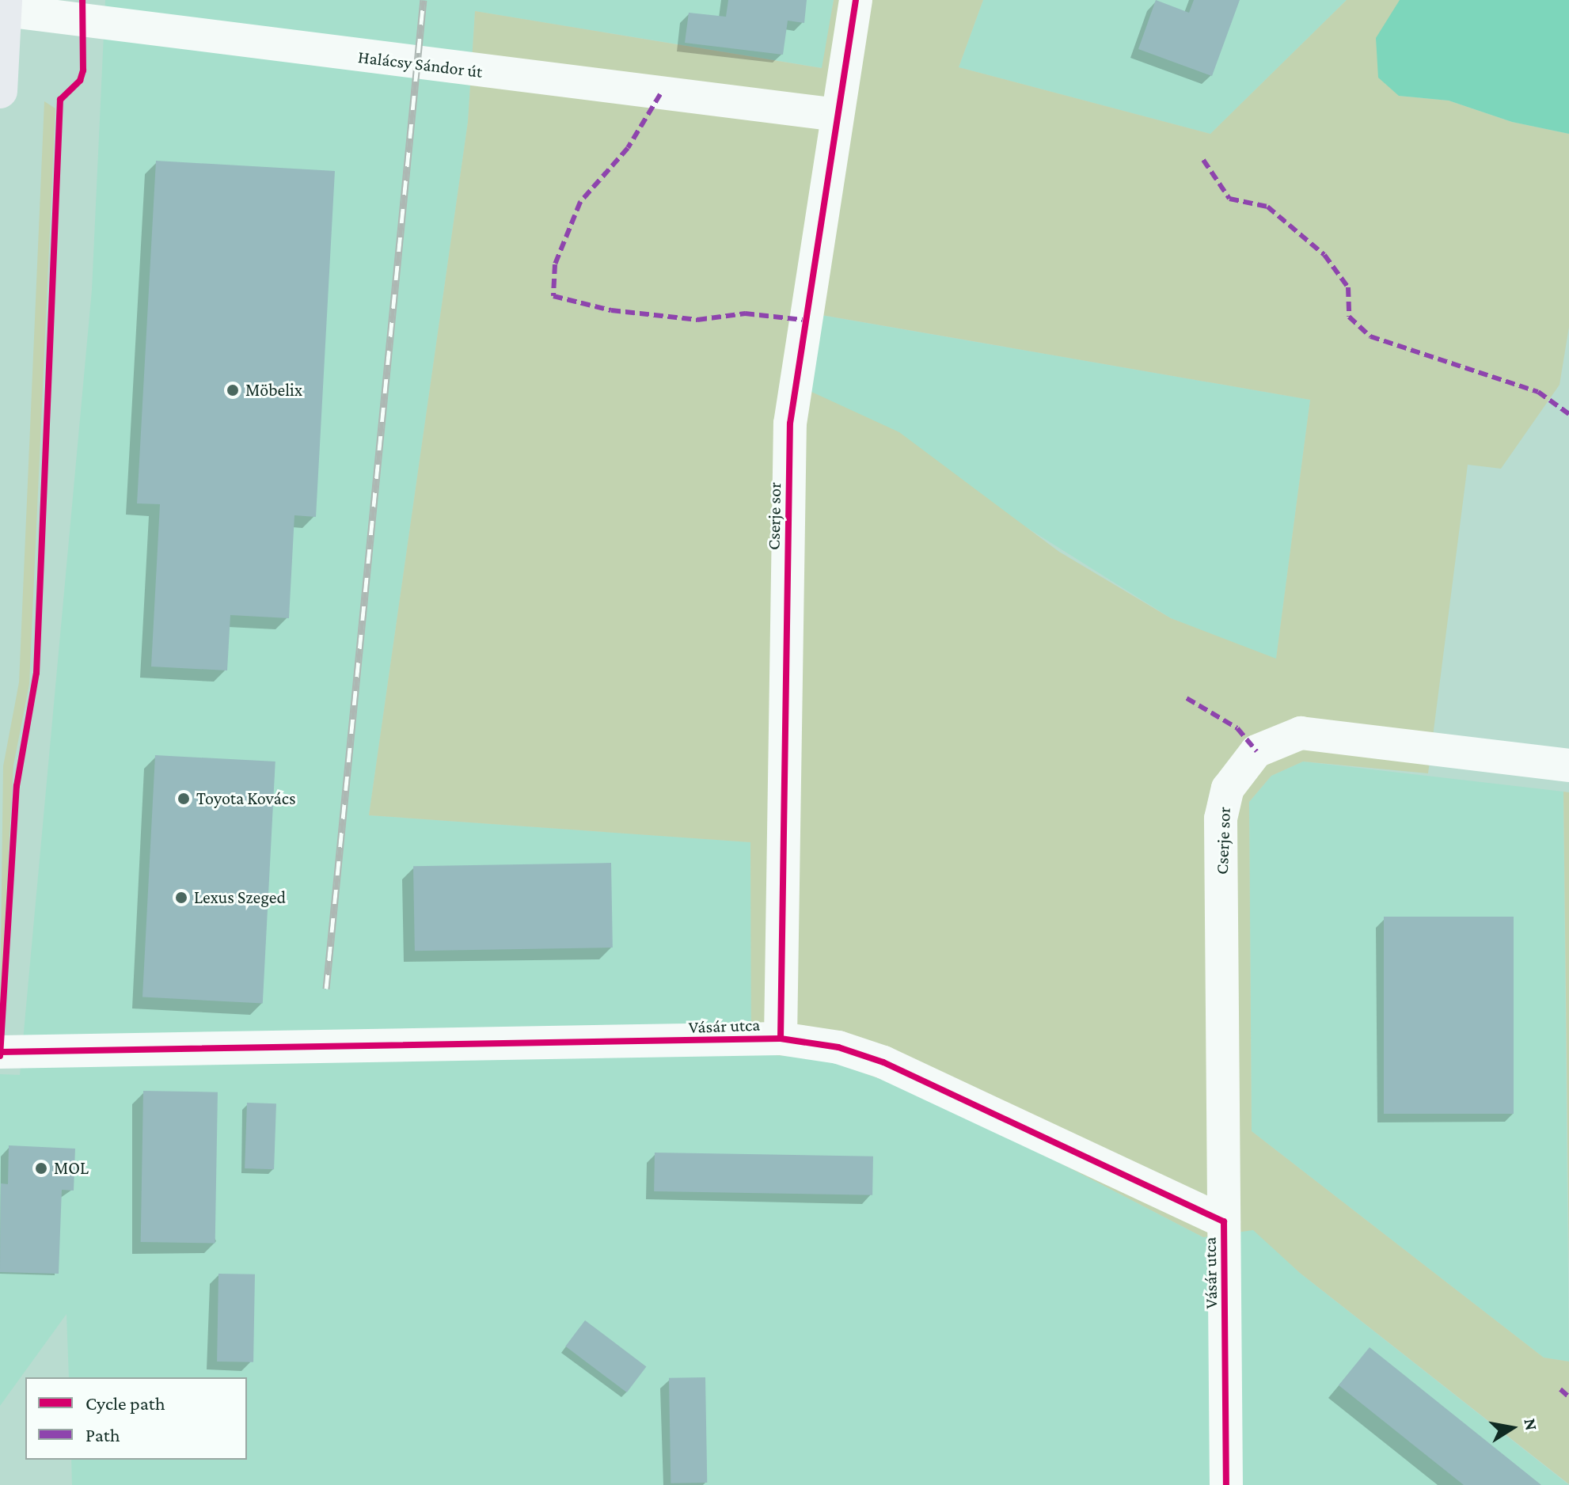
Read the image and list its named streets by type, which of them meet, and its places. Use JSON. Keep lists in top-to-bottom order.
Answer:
{
  "streets": {
    "street": ["Halácsy Sándor út", "Cserje sor", "Vásár utca"]
  },
  "crossings": [
    ["Halácsy Sándor út", "Cserje sor"],
    ["Cserje sor", "Vásár utca"]
  ],
  "places": [
    "Möbelix",
    "Toyota Kovács",
    "Lexus Szeged",
    "MOL"
  ],
  "legend": ["Cycle path", "Path"],
  "north": "right"
}
